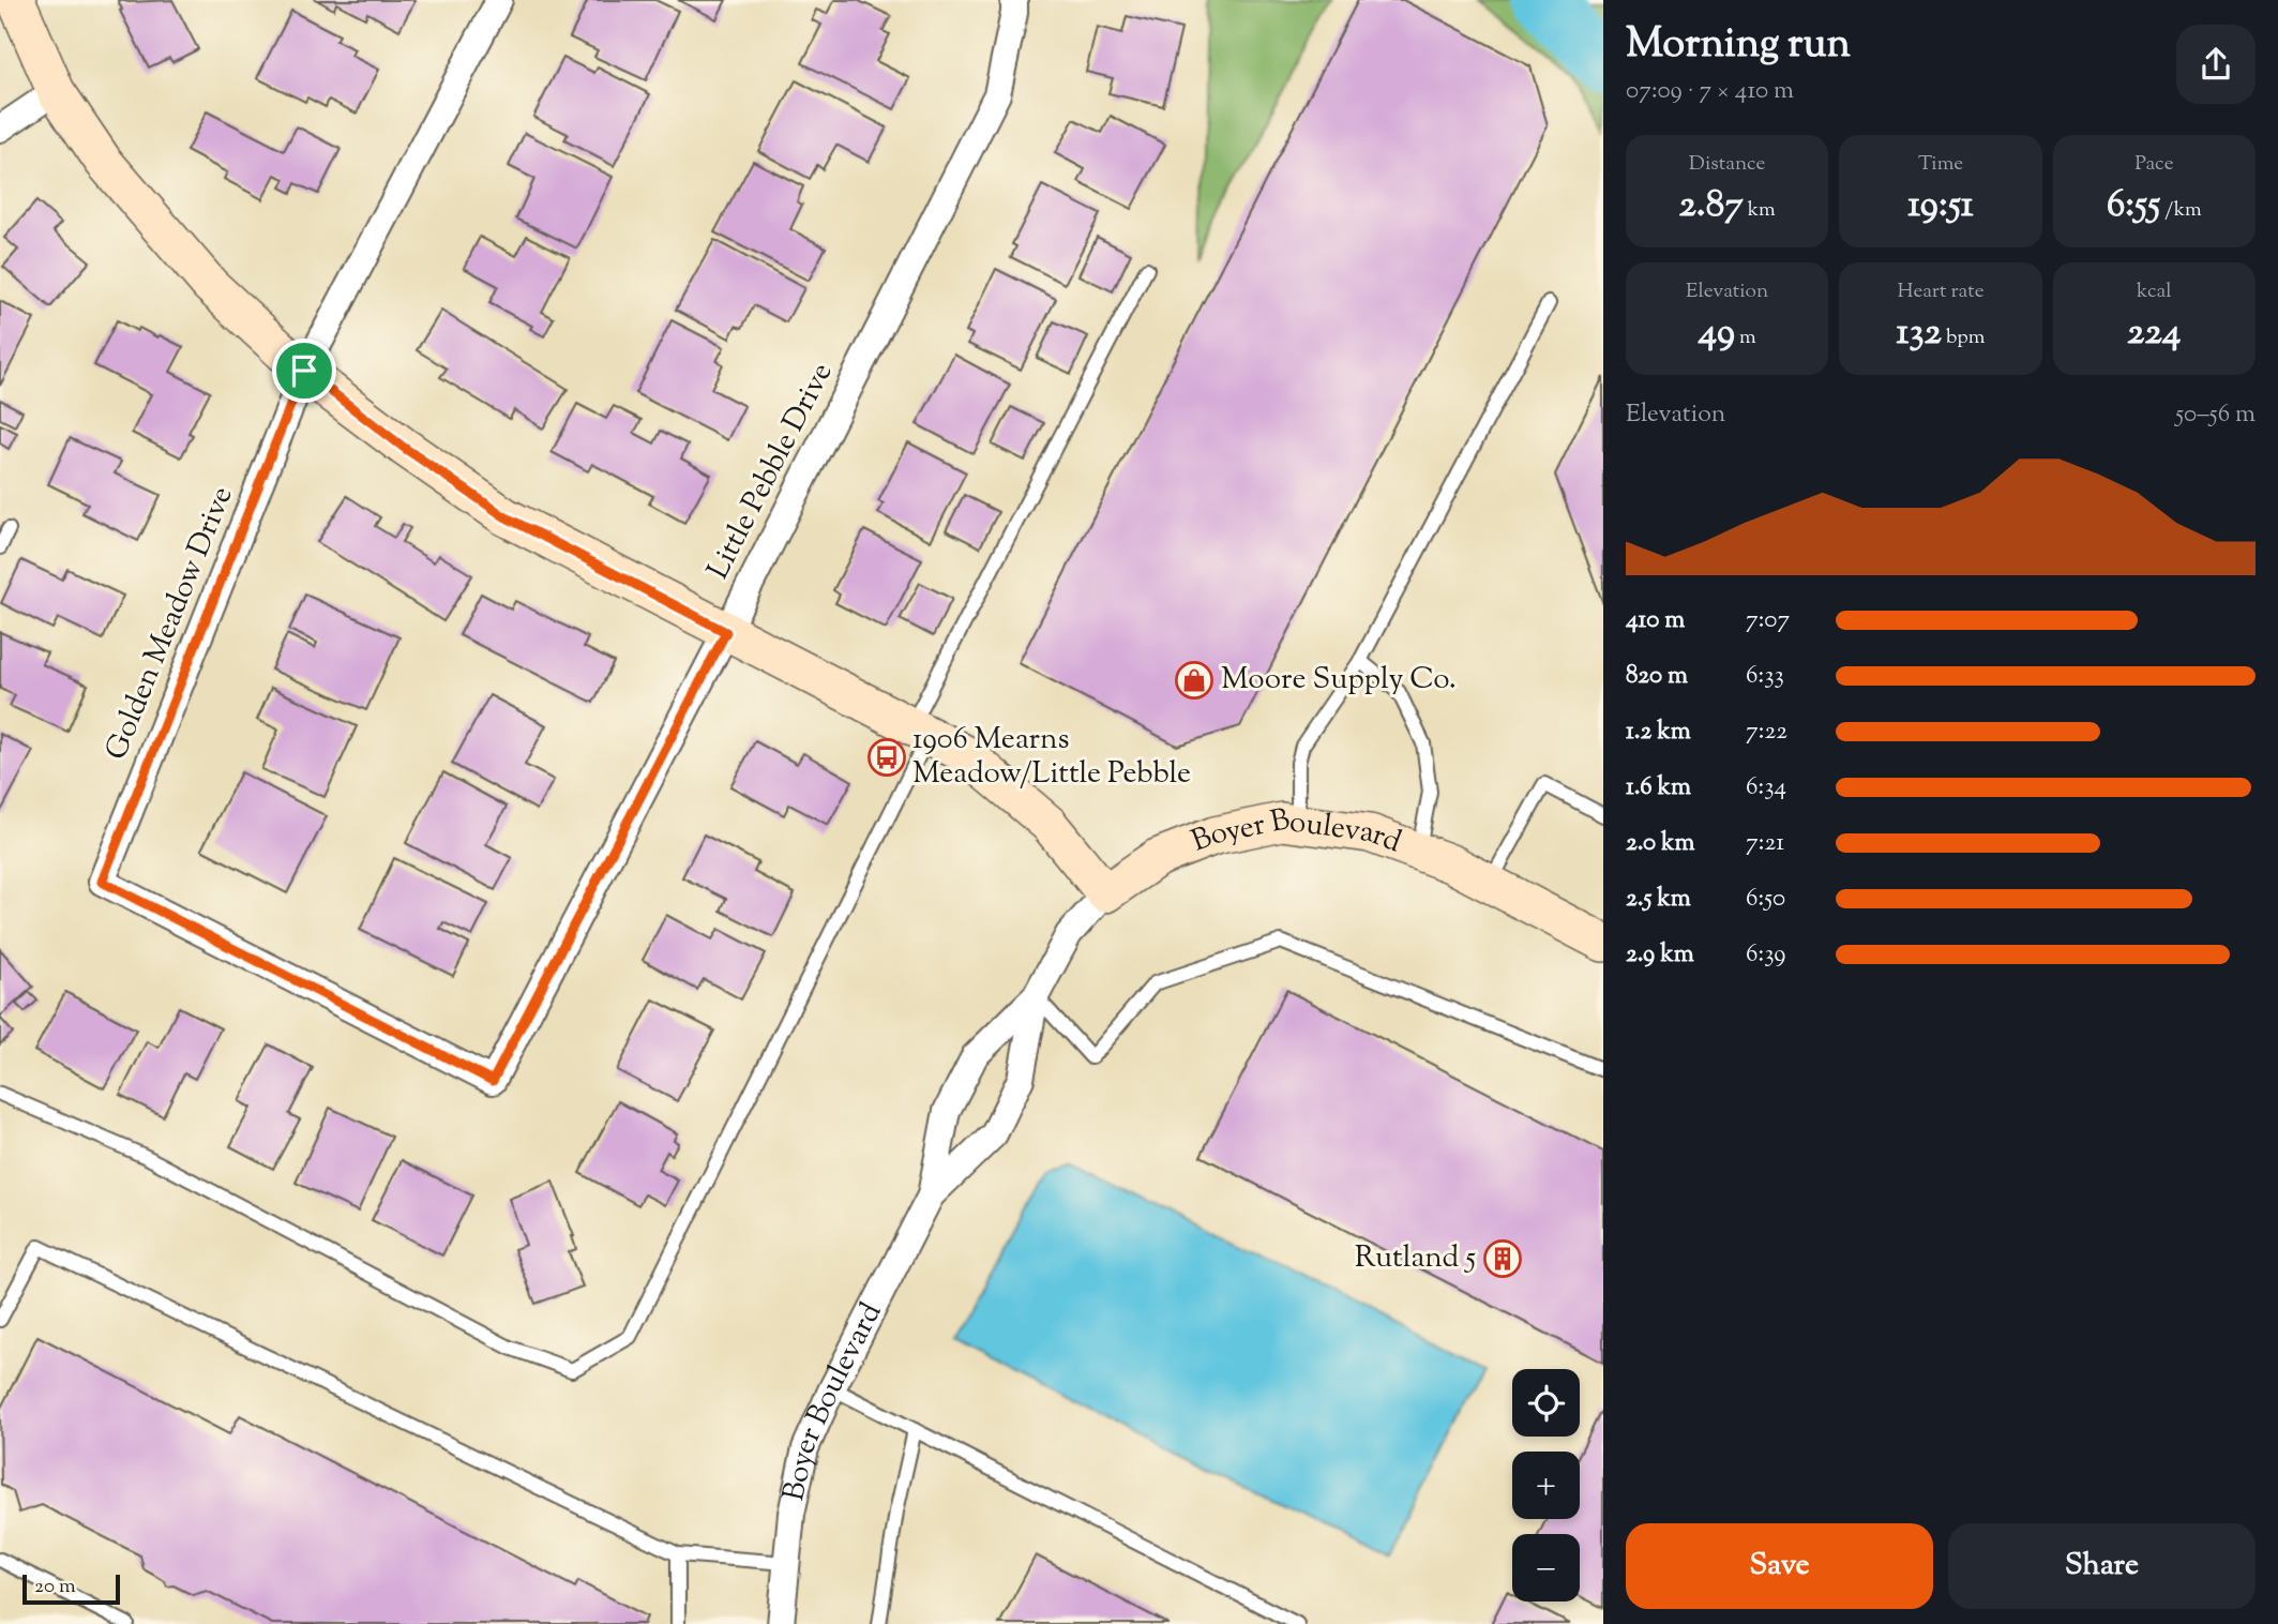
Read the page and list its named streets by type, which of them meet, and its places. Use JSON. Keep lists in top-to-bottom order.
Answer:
{
  "streets": {
    "street": ["Little Pebble Drive", "Golden Meadow Drive", "Boyer Boulevard"]
  },
  "crossings": [
    ["Little Pebble Drive", "Golden Meadow Drive"]
  ],
  "places": {
    "shop": ["Moore Supply Co."],
    "bus stop": ["1906 Mearns Meadow/Little Pebble"],
    "building": ["Rutland 5"]
  },
  "scale_bar": "20 m",
  "page": {
    "heading": ["Morning run", "07:09 · 7 × 410 m"],
    "stats": [
      ["Distance", "2.87 km"],
      ["Time", "19:51"],
      ["Pace", "6:55 /km"],
      ["Elevation", "49 m"],
      ["Heart rate", "132 bpm"],
      ["kcal", "224"]
    ],
    "chart": ["Elevation", "50–56 m"],
    "list": [
      {
        "name": "410 m",
        "note": "7:07"
      },
      {
        "name": "820 m",
        "note": "6:33"
      },
      {
        "name": "1.2 km",
        "note": "7:22"
      },
      {
        "name": "1.6 km",
        "note": "6:34"
      },
      {
        "name": "2.0 km",
        "note": "7:21"
      },
      {
        "name": "2.5 km",
        "note": "6:50"
      },
      {
        "name": "2.9 km",
        "note": "6:39"
      }
    ],
    "map_buttons": ["+", "−"],
    "buttons": ["Save", "Share"],
    "scale": "20 m"
  }
}
